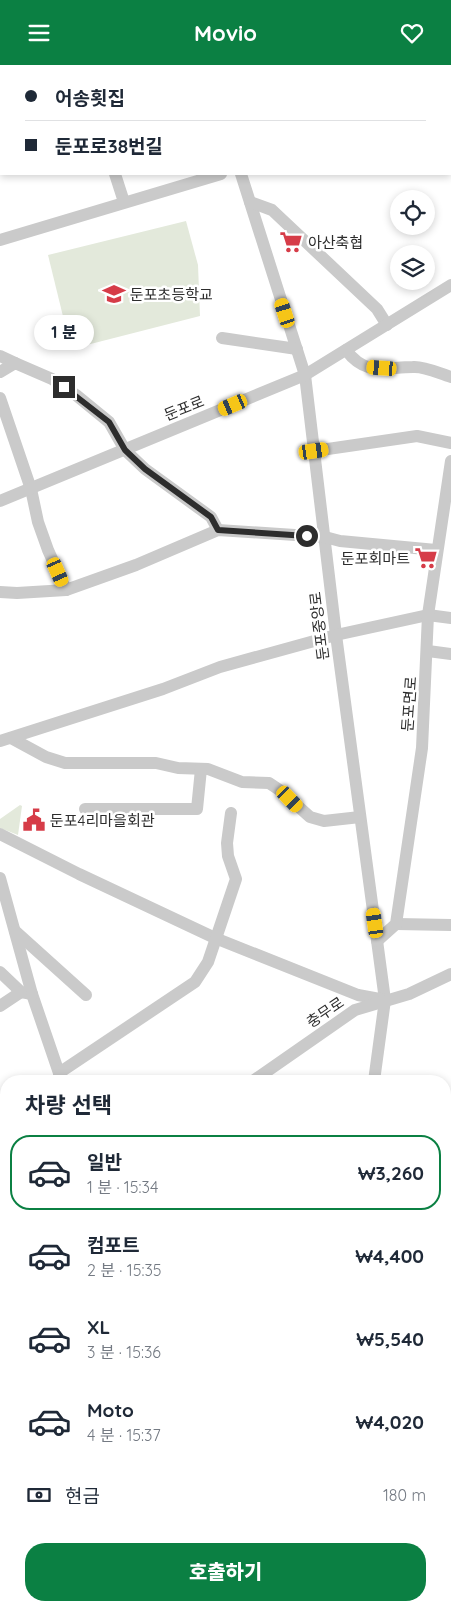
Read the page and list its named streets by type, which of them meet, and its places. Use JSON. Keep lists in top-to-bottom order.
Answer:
{
  "streets": {
    "street": [
      "둔포로",
      "둔포중앙로",
      "둔포면로",
      "충무로"
    ]
  },
  "crossings": [
    ["둔포로", "둔포중앙로"],
    ["둔포중앙로", "충무로"]
  ],
  "places": {
    "supermarket": ["아산축협", "둔포회마트"],
    "school or university": ["둔포초등학교"],
    "public building": ["둔포4리마을회관"]
  },
  "page": {
    "header": "Movio",
    "banner": ["어송횟집", "둔포로38번길"],
    "bubble": "1 분",
    "heading": "차량 선택",
    "list": [
      {
        "name": "일반",
        "note": "1 분 · 15:34",
        "value": "₩3,260"
      },
      {
        "name": "컴포트",
        "note": "2 분 · 15:35",
        "value": "₩4,400"
      },
      {
        "name": "XL",
        "note": "3 분 · 15:36",
        "value": "₩5,540"
      },
      {
        "name": "Moto",
        "note": "4 분 · 15:37",
        "value": "₩4,020"
      }
    ],
    "pay": ["현금", "180 m"],
    "buttons": "호출하기"
  }
}
